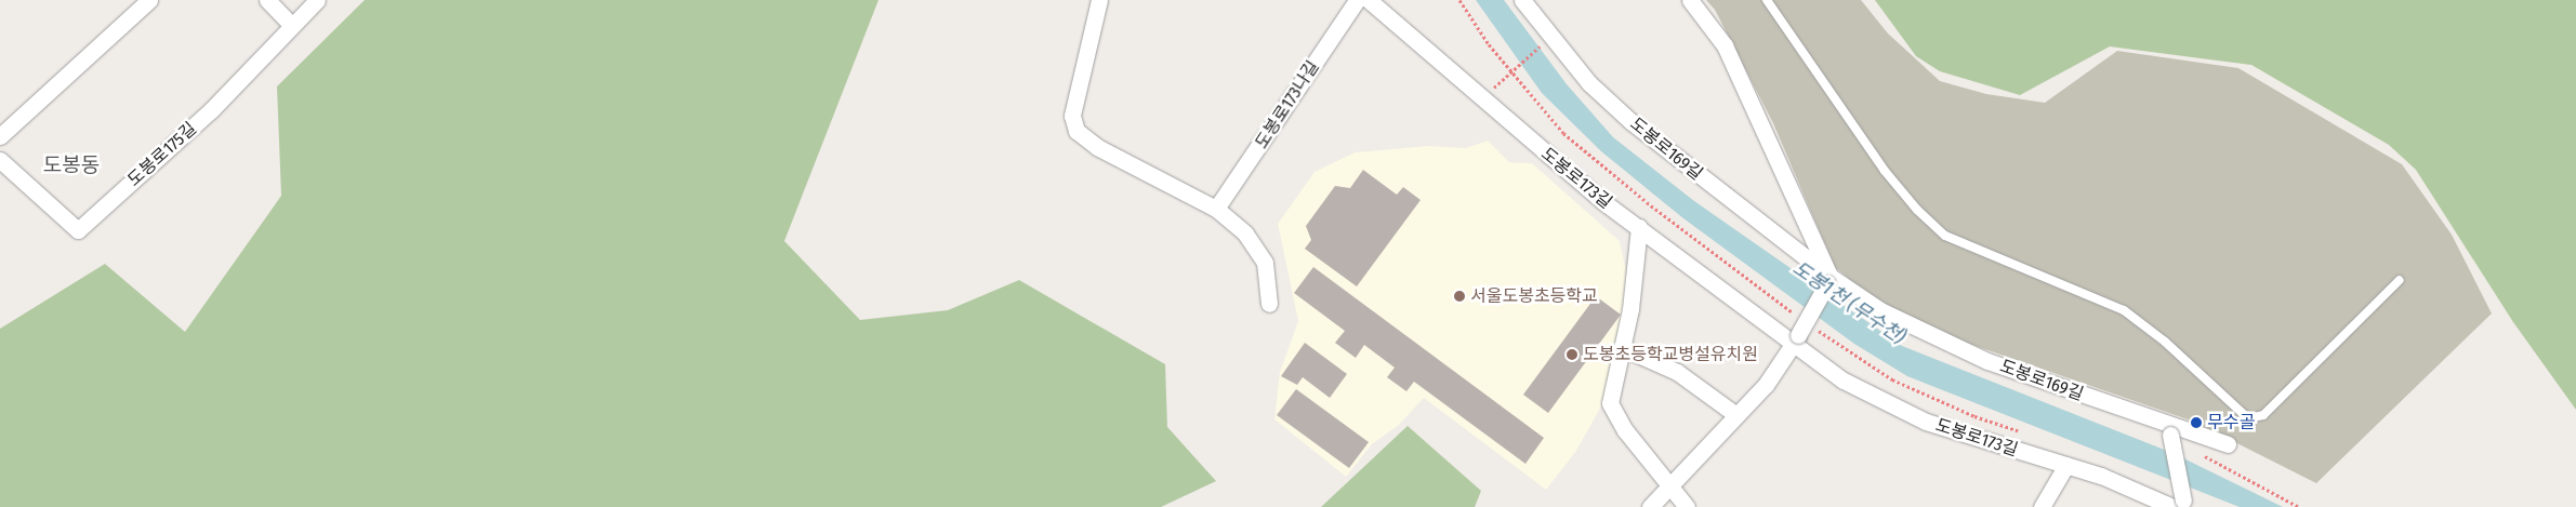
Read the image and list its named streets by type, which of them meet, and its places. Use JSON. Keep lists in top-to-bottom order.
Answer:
{
  "streets": {
    "street": [
      "도봉로173나길",
      "도봉로169길",
      "도봉로175길",
      "도봉로173길"
    ]
  },
  "districts": ["도봉동"],
  "water": ["도봉1천 (무수천)"],
  "places": ["서울도봉초등학교", "도봉초등학교병설유치원", "무수골"]
}
